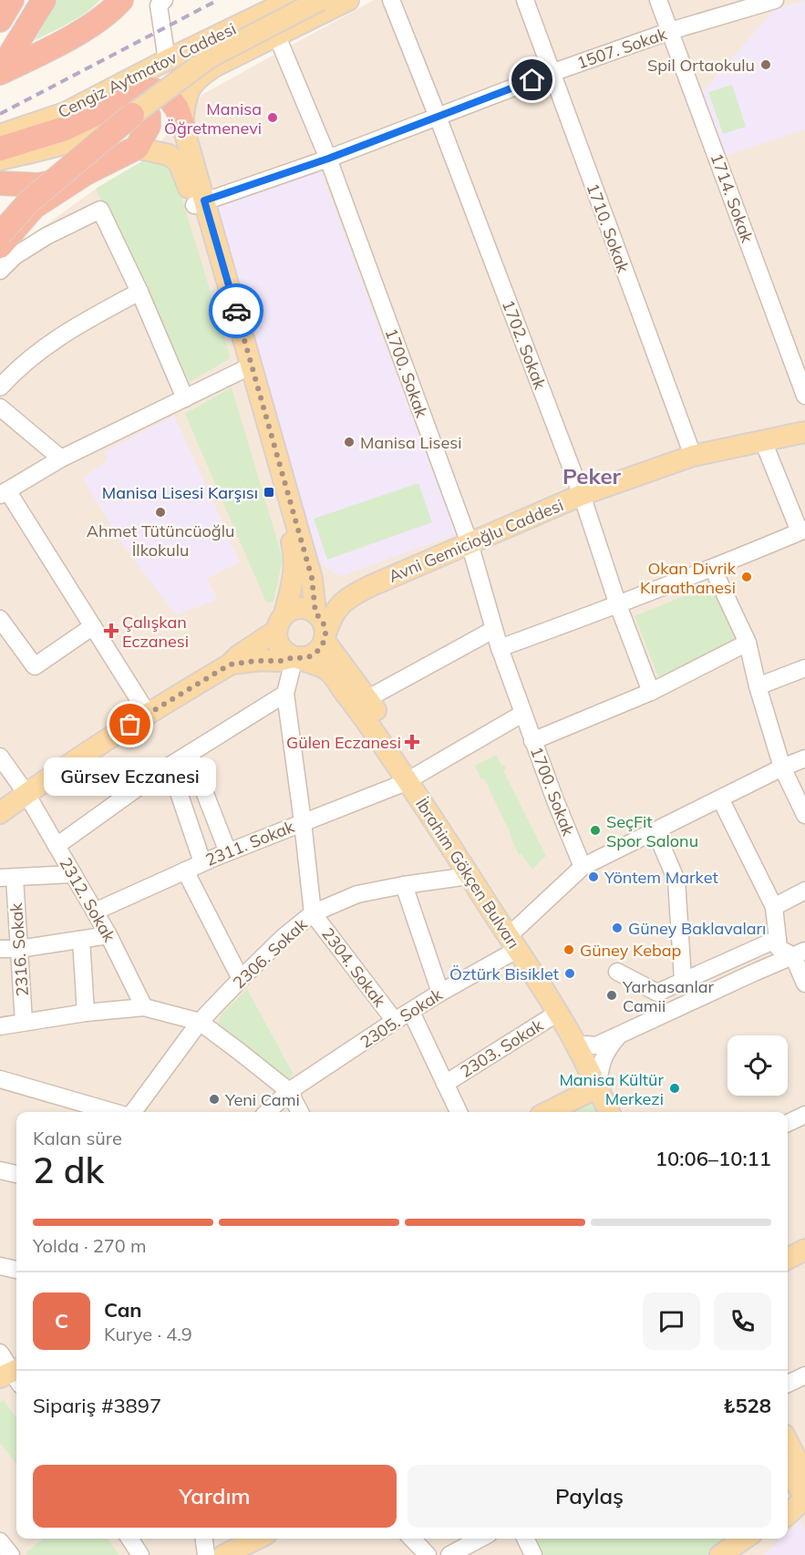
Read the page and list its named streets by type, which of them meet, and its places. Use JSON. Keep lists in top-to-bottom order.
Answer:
{
  "streets": {
    "main road": ["Cengiz Aytmatov Caddesi", "Avni Gemicioğlu Caddesi", "İbrahim Gökçen Bulvarı"],
    "street": [
      "1507. Sokak",
      "1714. Sokak",
      "1710. Sokak",
      "1702. Sokak",
      "1700. Sokak",
      "2311. Sokak",
      "2312. Sokak",
      "2316. Sokak",
      "2306. Sokak",
      "2304. Sokak",
      "2305. Sokak",
      "2303. Sokak"
    ]
  },
  "crossings": [
    ["1507. Sokak", "1714. Sokak"],
    ["1507. Sokak", "1710. Sokak"],
    ["1507. Sokak", "1702. Sokak"],
    ["1507. Sokak", "1700. Sokak"],
    ["1710. Sokak", "Avni Gemicioğlu Caddesi"],
    ["1702. Sokak", "Avni Gemicioğlu Caddesi"],
    ["1700. Sokak", "Avni Gemicioğlu Caddesi"],
    ["1700. Sokak", "2311. Sokak"],
    ["1700. Sokak", "2305. Sokak"],
    ["Avni Gemicioğlu Caddesi", "İbrahim Gökçen Bulvarı"],
    ["2311. Sokak", "İbrahim Gökçen Bulvarı"],
    ["2311. Sokak", "2312. Sokak"],
    ["2311. Sokak", "2306. Sokak"],
    ["İbrahim Gökçen Bulvarı", "2305. Sokak"],
    ["İbrahim Gökçen Bulvarı", "2303. Sokak"],
    ["2306. Sokak", "2304. Sokak"],
    ["2304. Sokak", "2305. Sokak"]
  ],
  "districts": ["Peker"],
  "places": {
    "other": [
      "Spil Ortaokulu",
      "Manisa Öğretmenevi",
      "Manisa Lisesi",
      "Ahmet Tütüncüoğlu İlkokulu",
      "Okan Divrik Kıraathanesi",
      "Gürsev Eczanesi",
      "SeçFit Spor Salonu",
      "Yöntem Market",
      "Güney Baklavaları",
      "Güney Kebap",
      "Öztürk Bisiklet",
      "Yarhasanlar Camii",
      "Manisa Kültür Merkezi",
      "Yeni Cami"
    ],
    "transit": ["Manisa Lisesi Karşısı"],
    "health": ["Çalışkan Eczanesi", "Gülen Eczanesi"]
  },
  "page": {
    "bubble": "Gürsev Eczanesi",
    "heading": ["2 dk", "Kalan süre", "10:06–10:11"],
    "panel": [
      "Can",
      "Kurye · 4.9",
      "Sipariş #3897",
      "₺528"
    ],
    "bar": "Yolda · 270 m",
    "round": "C",
    "buttons": ["Yardım", "Paylaş"]
  }
}
